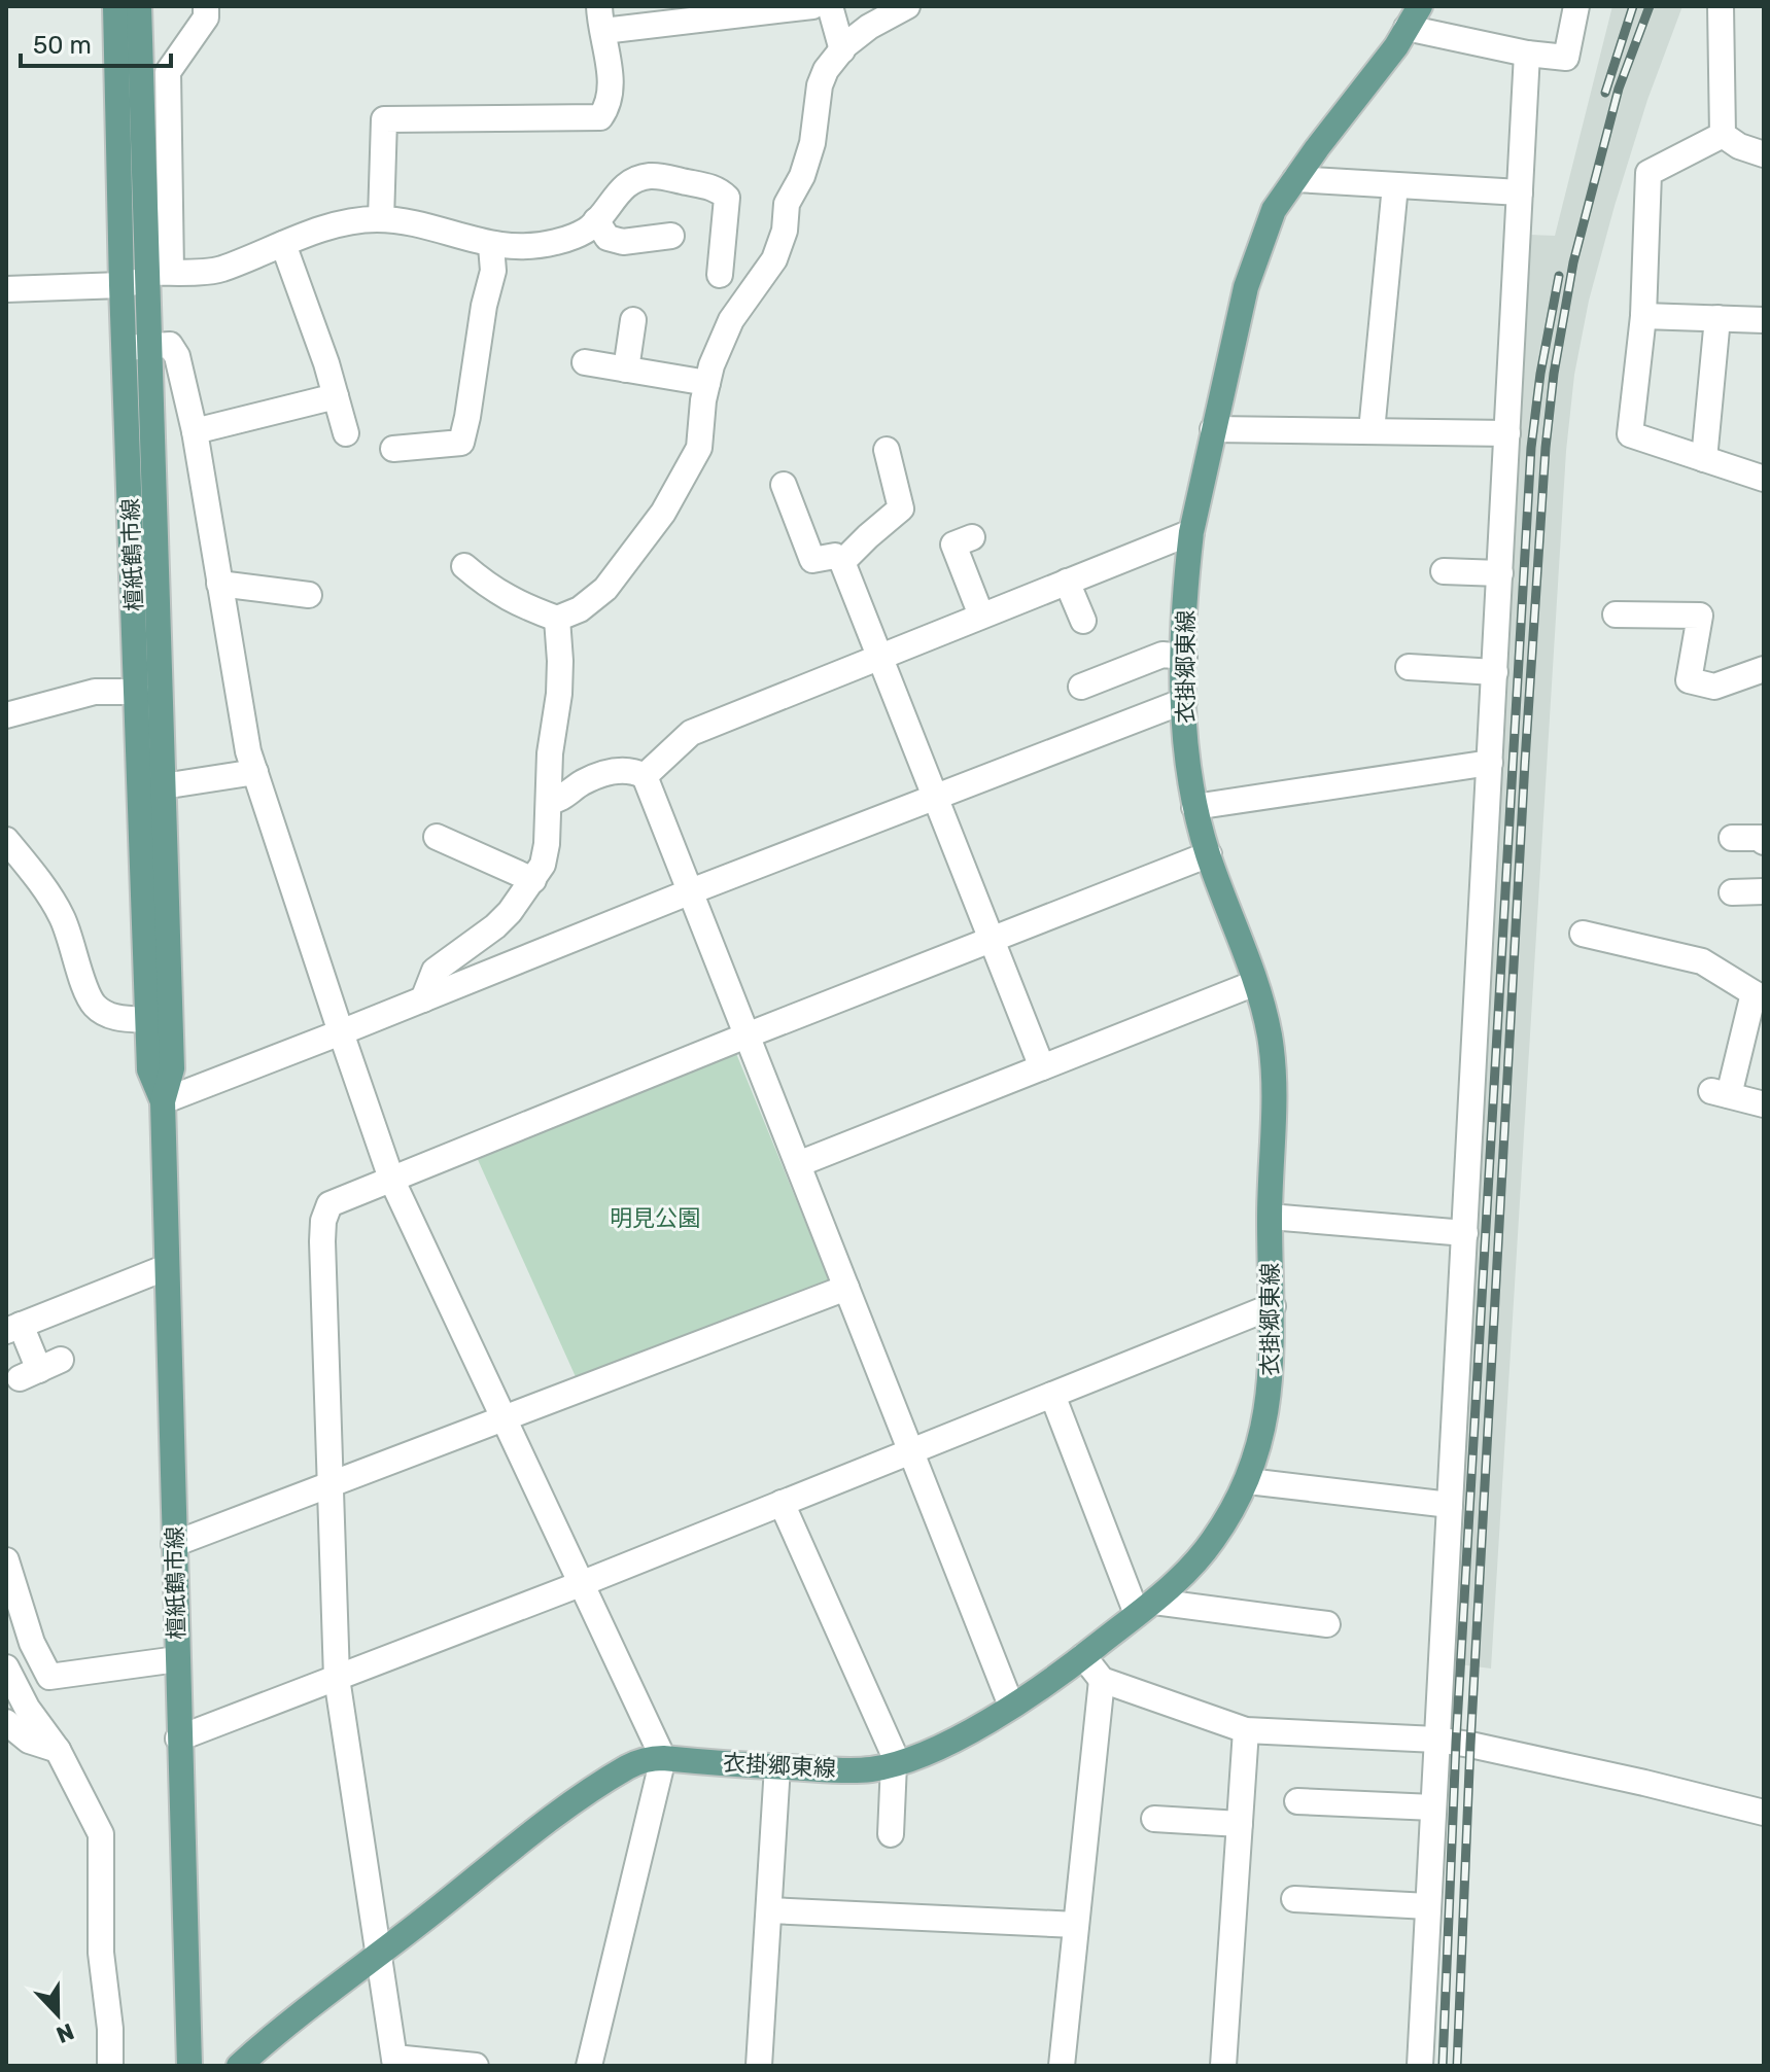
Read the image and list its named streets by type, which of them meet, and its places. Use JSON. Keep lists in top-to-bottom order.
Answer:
{
  "streets": {
    "main road": ["檀紙鶴市線", "衣掛郷東線"]
  },
  "parks": ["明見公園"],
  "scale_bar": "50 m",
  "north": "bottom"
}
